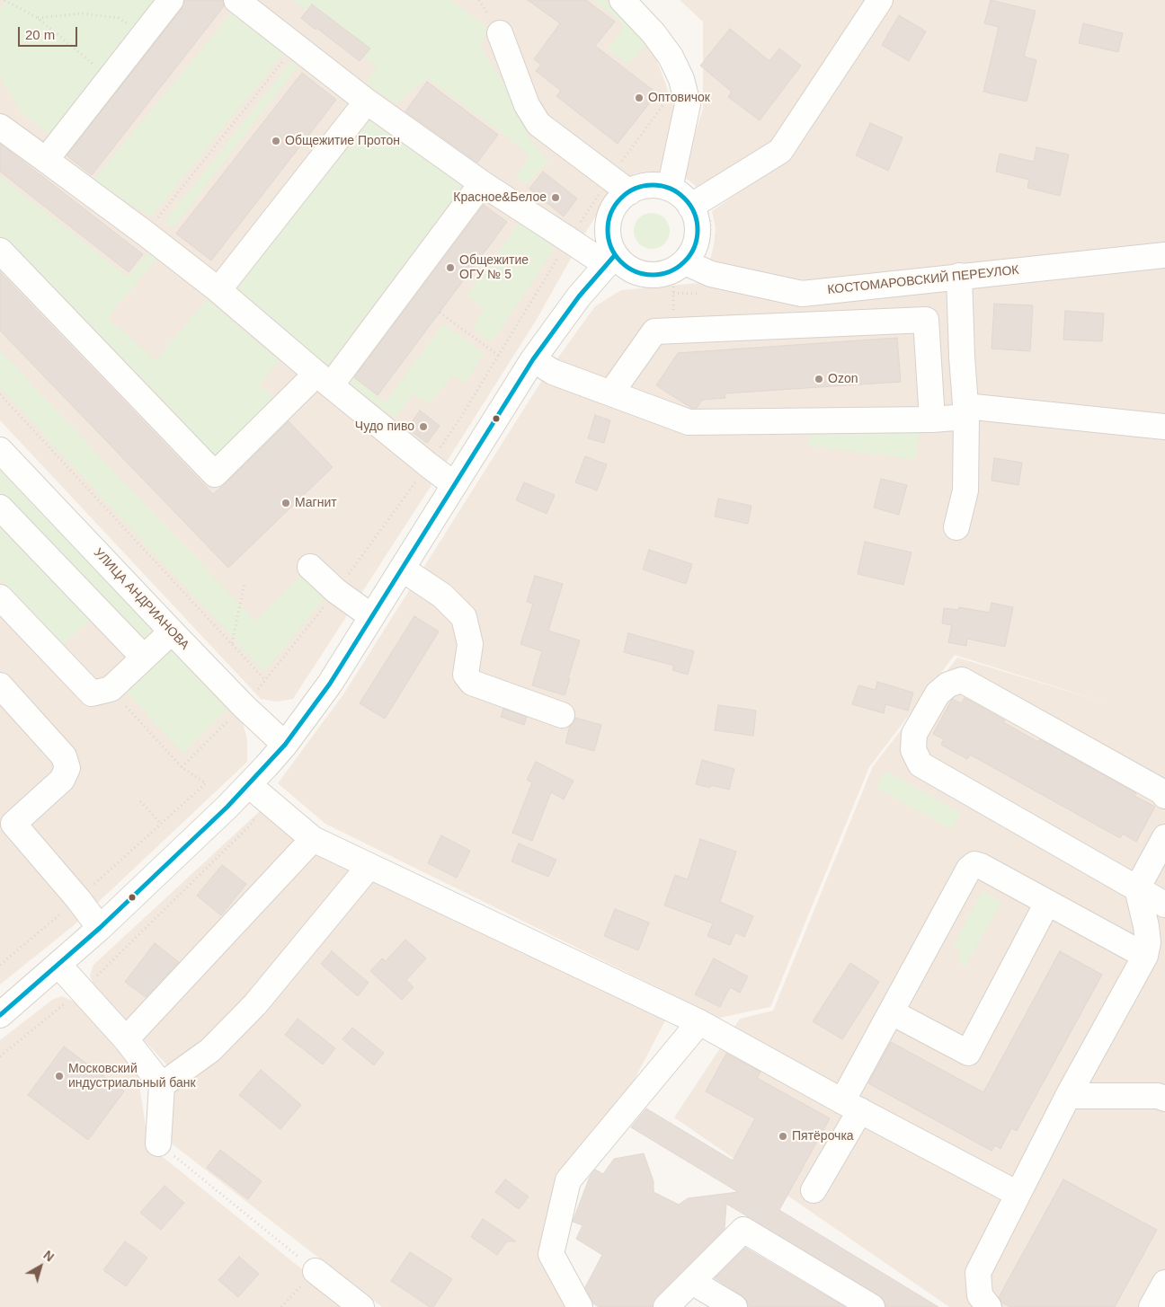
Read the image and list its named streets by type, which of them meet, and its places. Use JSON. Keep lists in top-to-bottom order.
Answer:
{
  "streets": {
    "street": ["КОСТОМАРОВСКИЙ ПЕРЕУЛОК", "УЛИЦА АНДРИАНОВА"]
  },
  "places": [
    "Оптовичок",
    "Общежитие Протон",
    "Красное&Белое",
    "Общежитие ОГУ № 5",
    "Ozon",
    "Чудо пиво",
    "Магнит",
    "Московский индустриальный банк",
    "Пятёрочка"
  ],
  "scale_bar": "20 m",
  "north": "top right"
}
